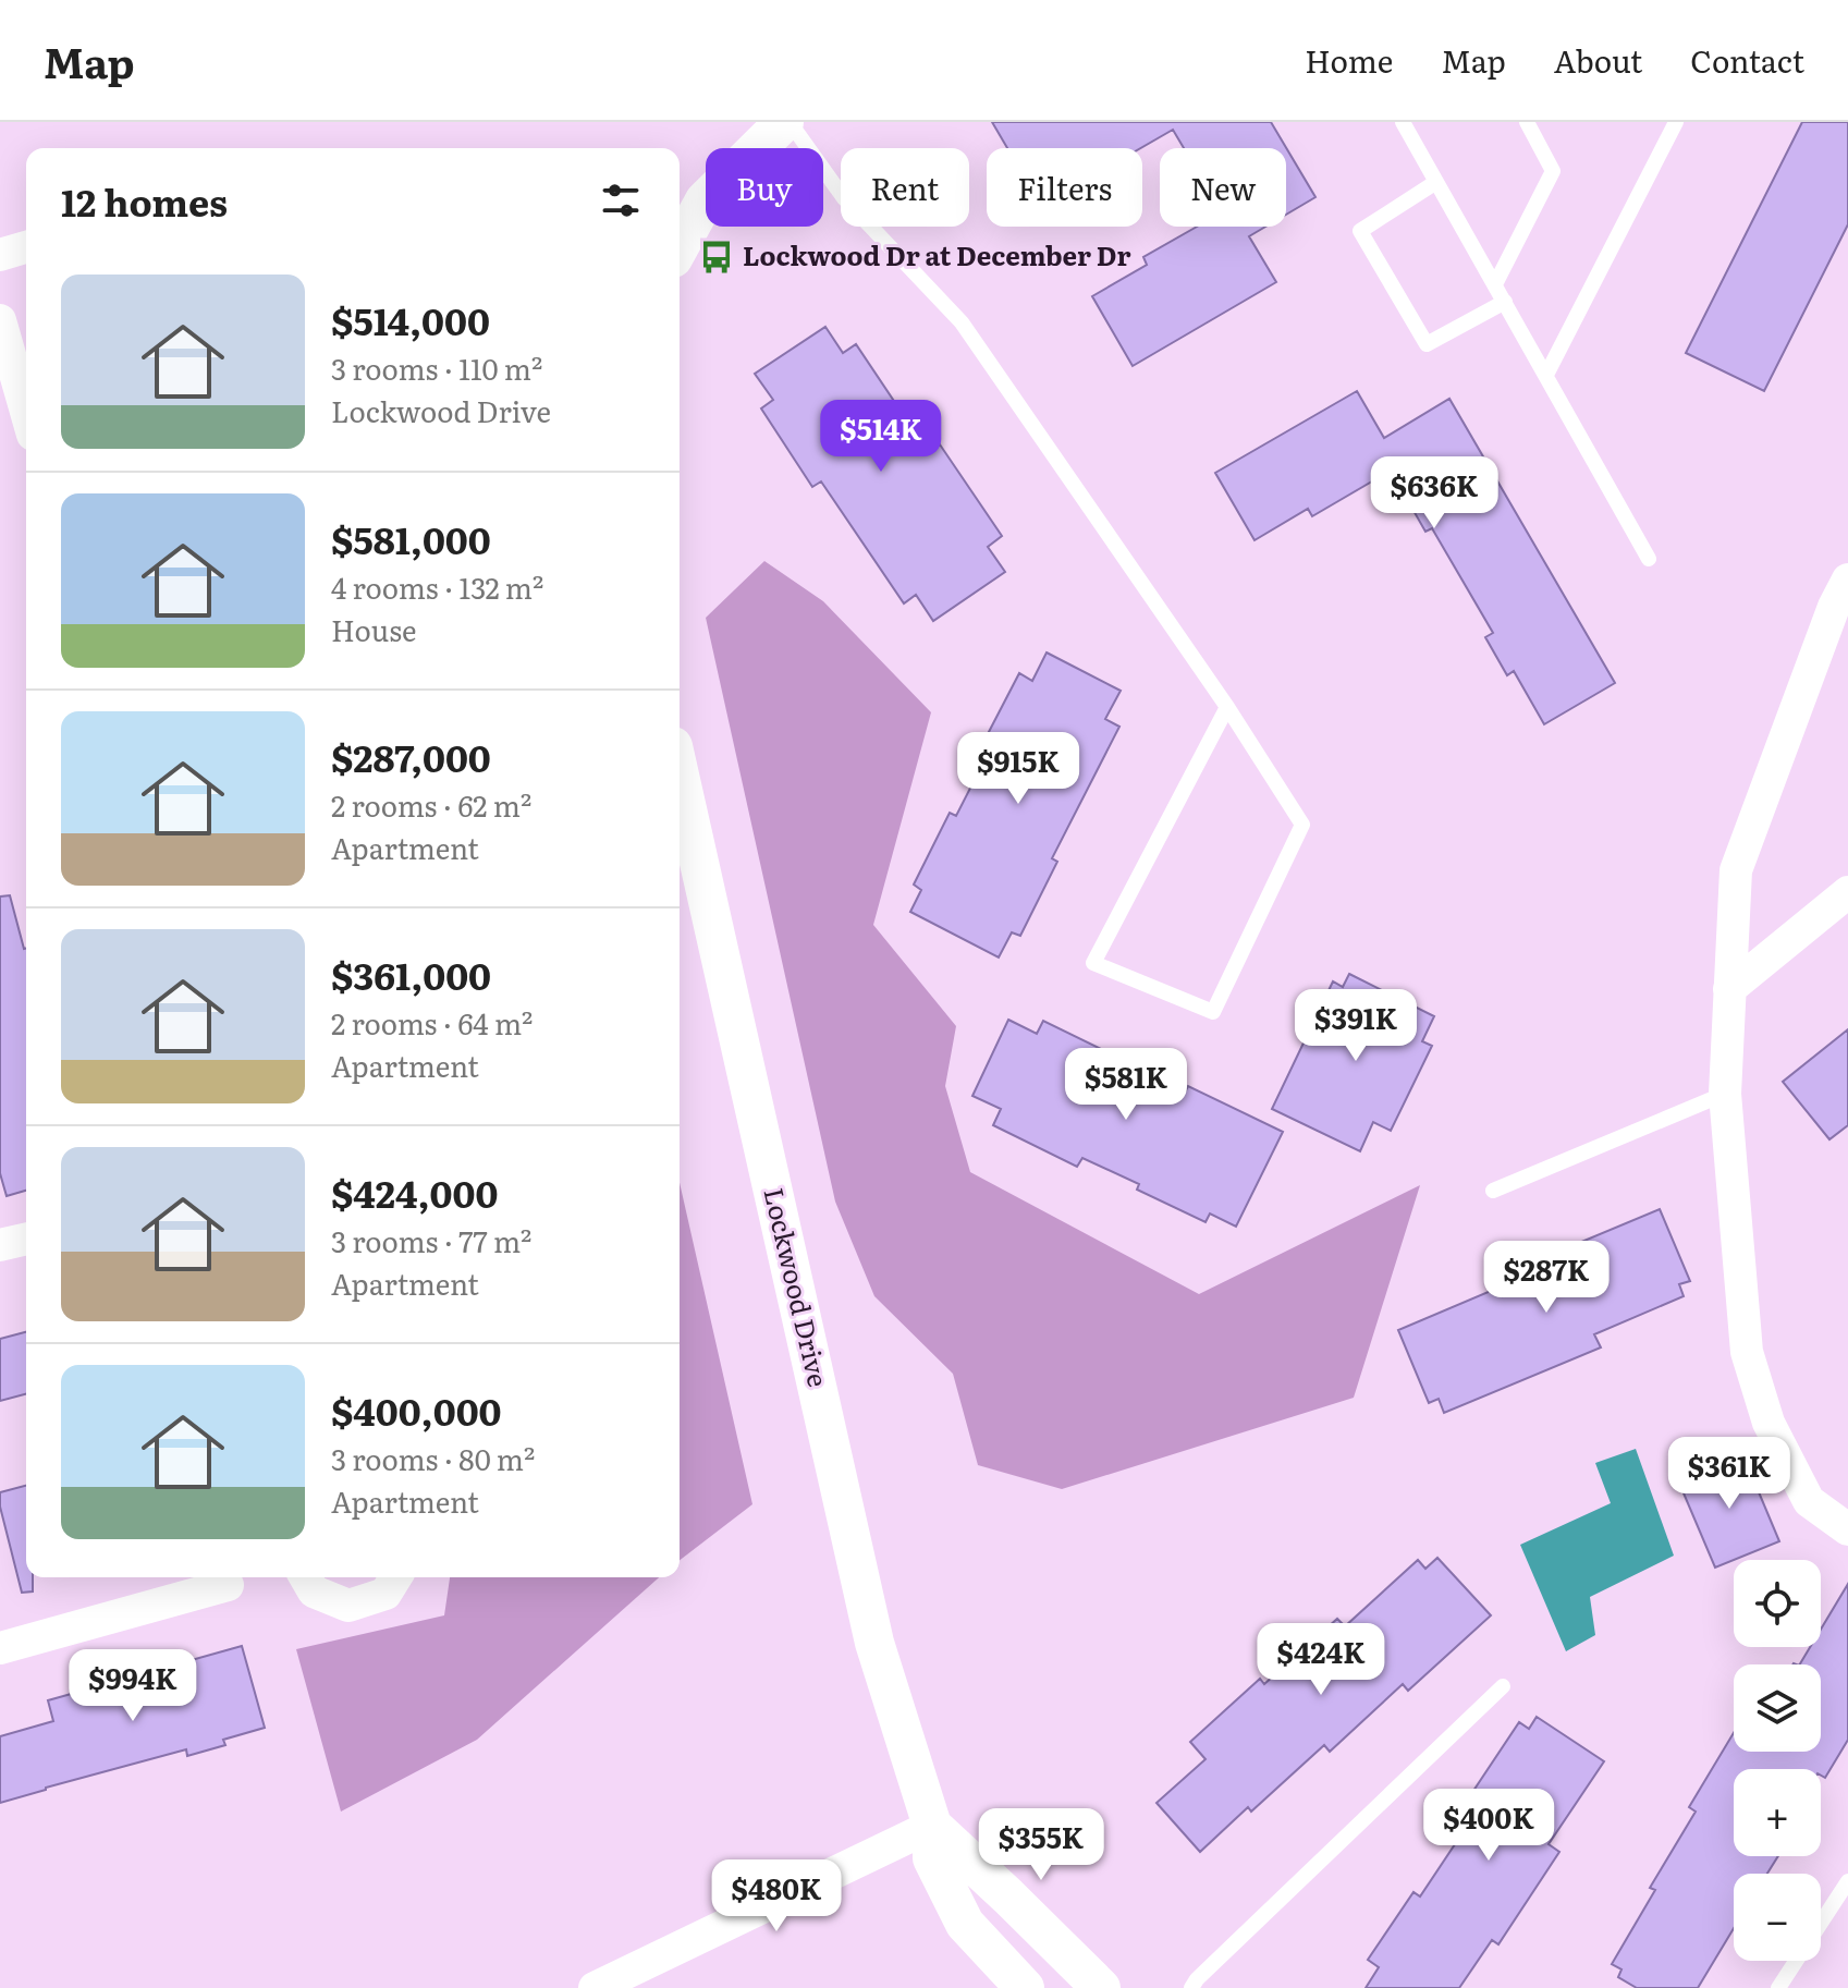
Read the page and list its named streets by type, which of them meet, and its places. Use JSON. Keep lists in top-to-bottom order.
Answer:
{
  "streets": {
    "street": ["Lockwood Drive"]
  },
  "places": {
    "bus stop": ["Lockwood Dr at December Dr"]
  },
  "page": {
    "header": "Map",
    "nav": [
      "Home",
      "Map",
      "About",
      "Contact"
    ],
    "chip": [
      "Buy",
      "Rent",
      "Filters",
      "New"
    ],
    "heading": "12 homes",
    "list": [
      {
        "name": "$514,000",
        "note": "3 rooms · 110 m² · Lockwood Drive"
      },
      {
        "name": "$581,000",
        "note": "4 rooms · 132 m² · House"
      },
      {
        "name": "$287,000",
        "note": "2 rooms · 62 m² · Apartment"
      },
      {
        "name": "$361,000",
        "note": "2 rooms · 64 m² · Apartment"
      },
      {
        "name": "$424,000",
        "note": "3 rooms · 77 m² · Apartment"
      },
      {
        "name": "$400,000",
        "note": "3 rooms · 80 m² · Apartment"
      }
    ],
    "price": [
      "$514K",
      "$636K",
      "$915K",
      "$391K",
      "$581K",
      "$287K",
      "$361K",
      "$424K",
      "$994K",
      "$400K",
      "$355K",
      "$480K"
    ],
    "map_buttons": ["+", "−"]
  }
}
